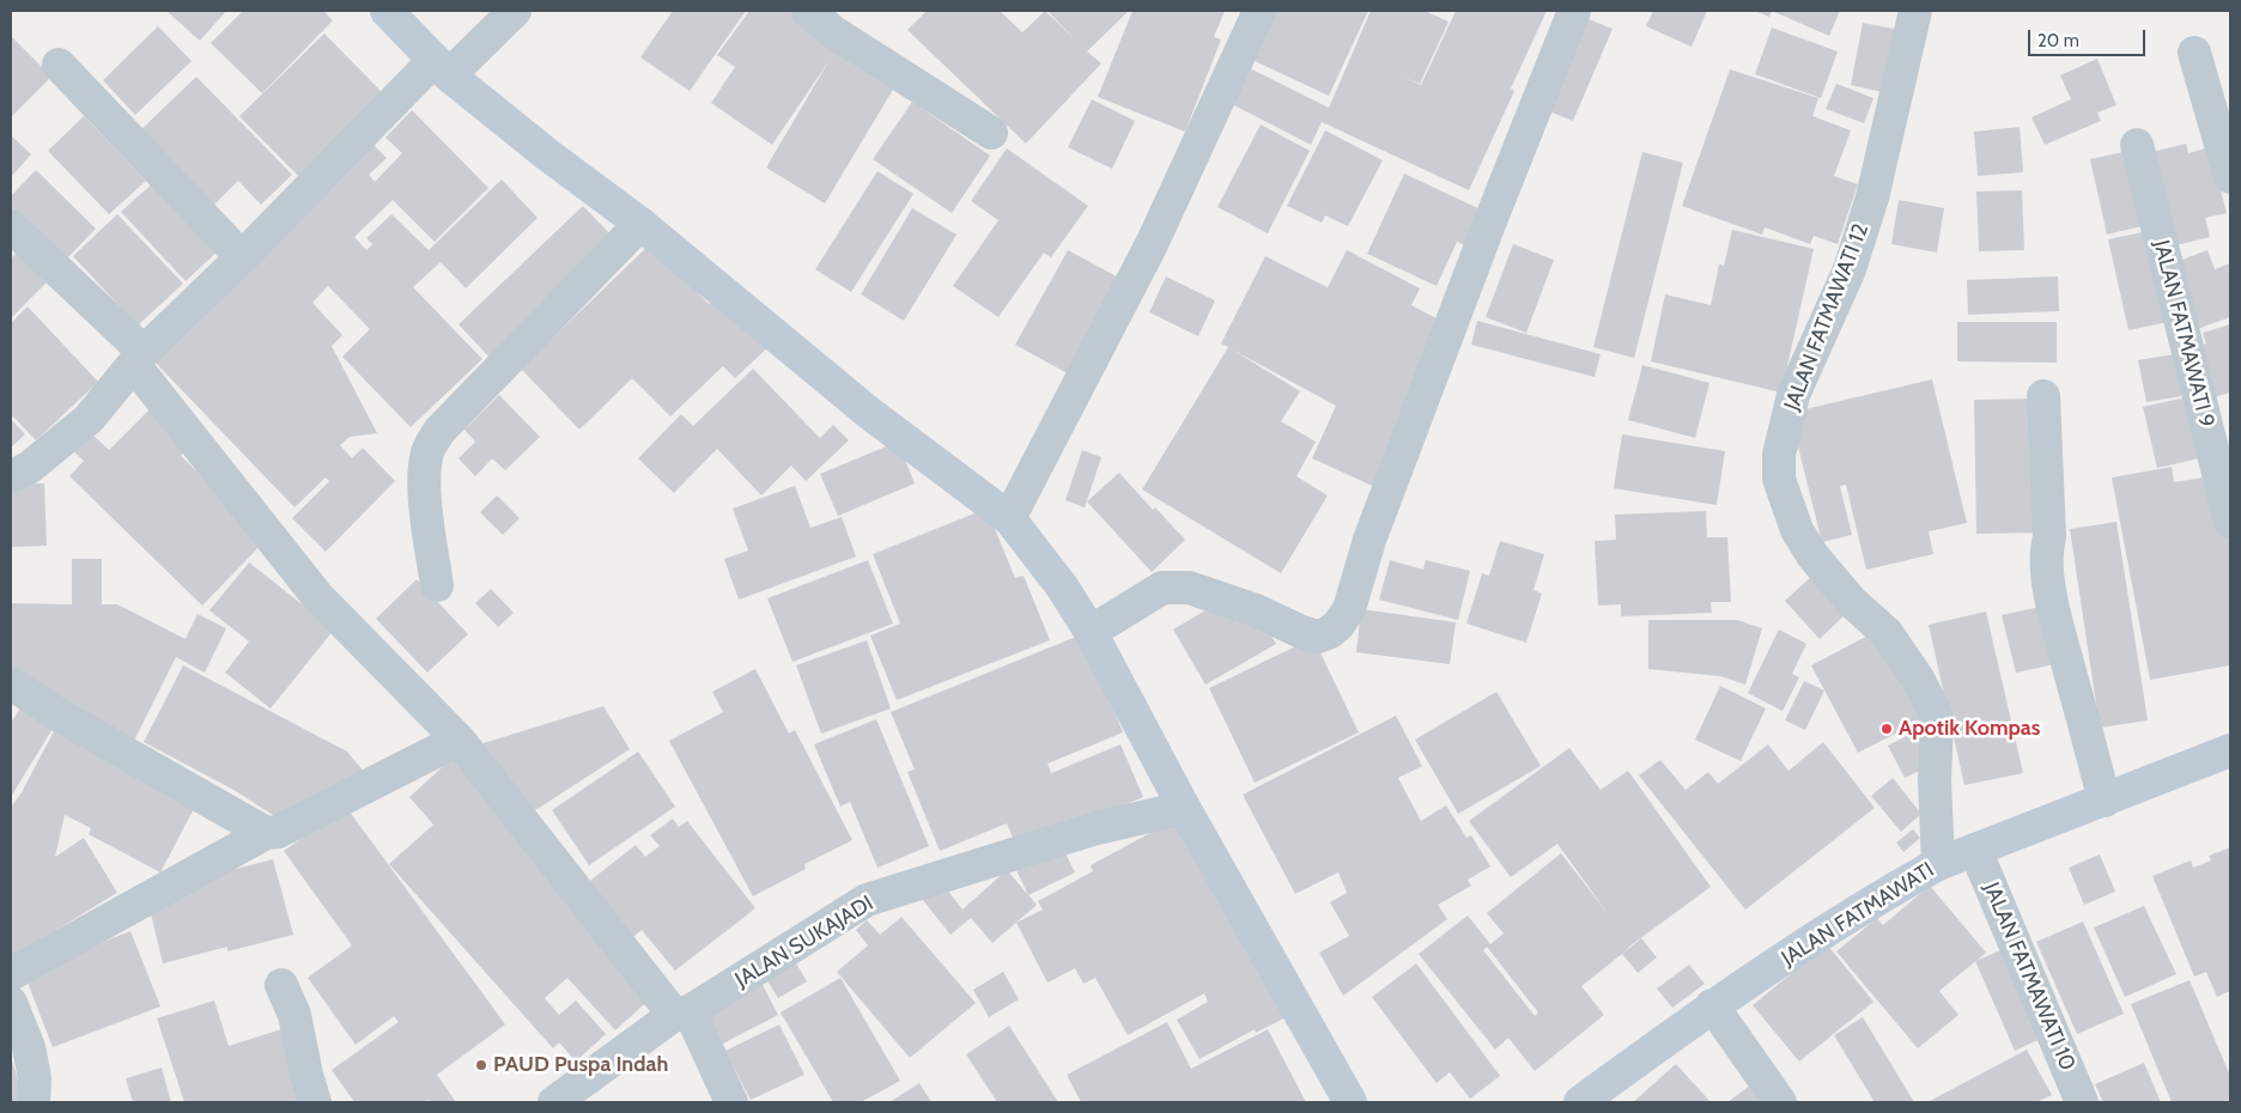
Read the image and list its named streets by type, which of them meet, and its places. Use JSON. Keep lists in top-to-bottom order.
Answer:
{
  "streets": {
    "street": [
      "JALAN FATMAWATI 12",
      "JALAN FATMAWATI 9",
      "JALAN FATMAWATI",
      "JALAN SUKAJADI",
      "JALAN FATMAWATI 10"
    ]
  },
  "crossings": [
    ["JALAN FATMAWATI 12", "JALAN FATMAWATI"],
    ["JALAN FATMAWATI", "JALAN FATMAWATI 10"]
  ],
  "places": ["Apotik Kompas", "PAUD Puspa Indah"],
  "scale_bar": "20 m"
}
